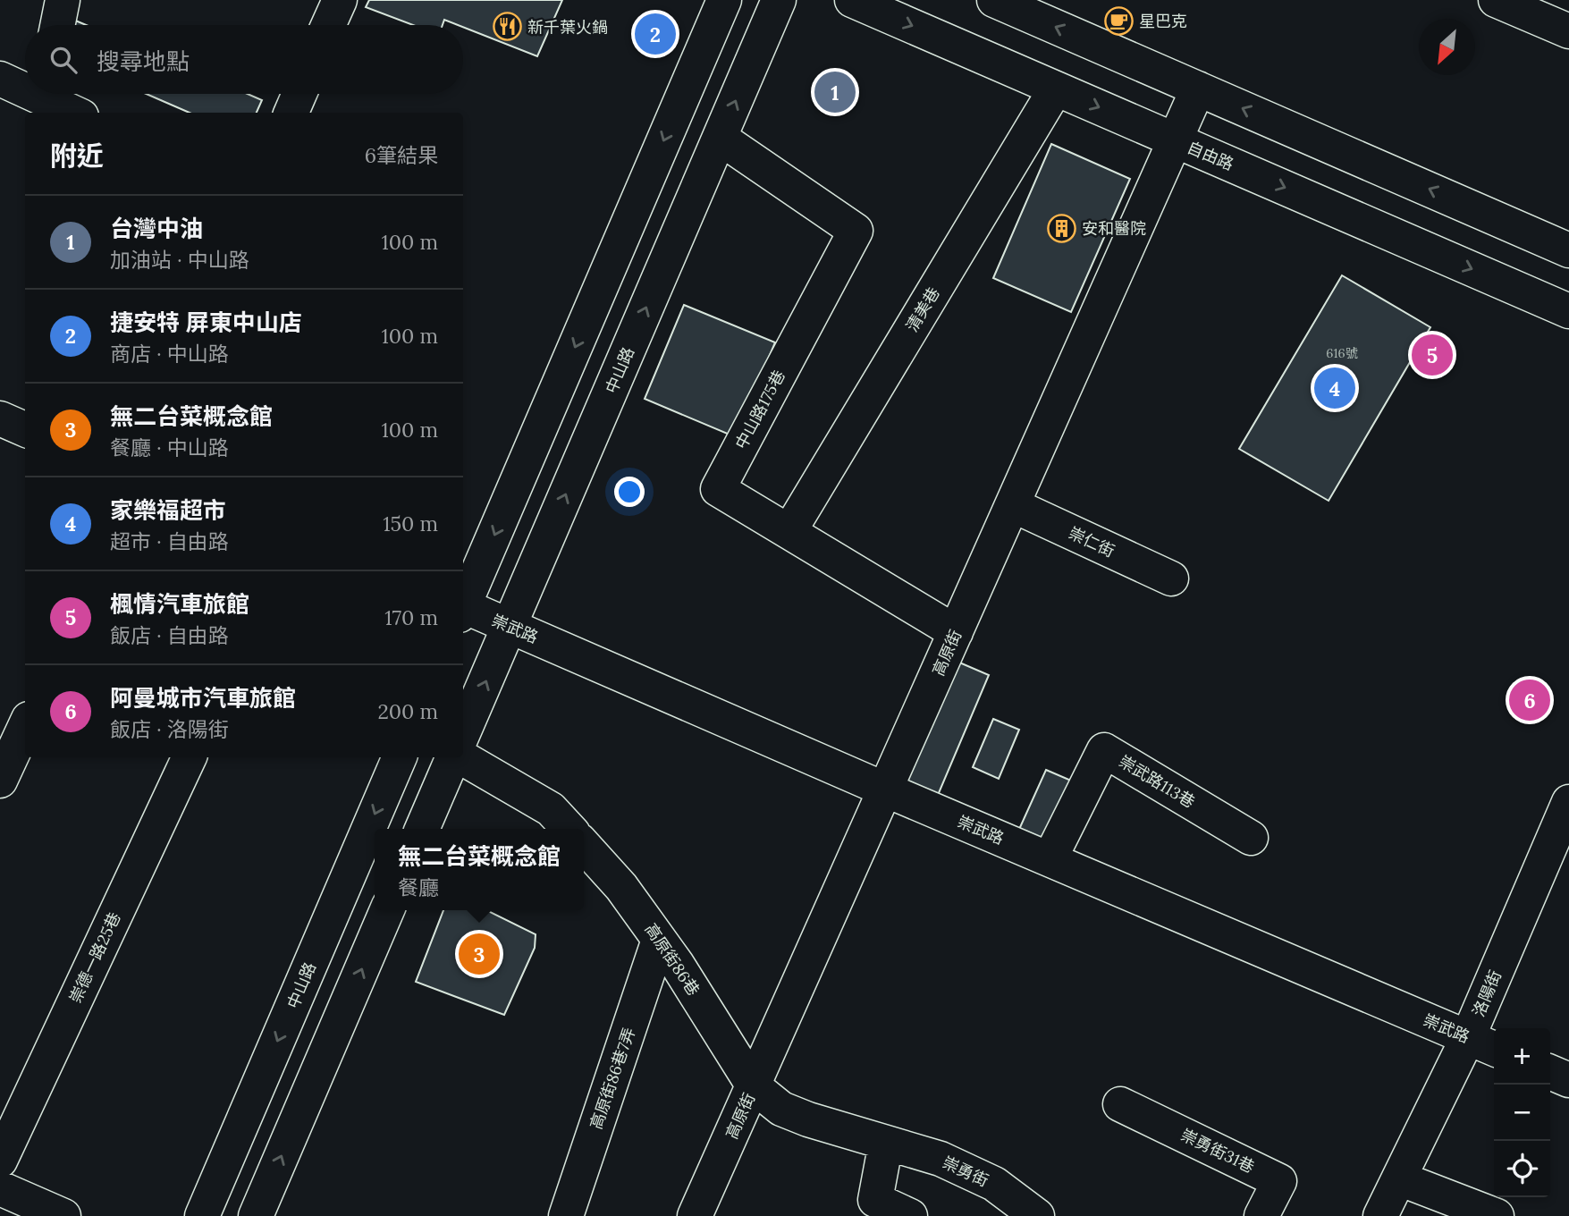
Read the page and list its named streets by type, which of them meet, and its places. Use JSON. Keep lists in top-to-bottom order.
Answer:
{
  "streets": {
    "street": [
      "自由路",
      "清美巷",
      "中山路",
      "中山路175巷",
      "崇仁街",
      "崇武路",
      "高原街",
      "崇武路113巷",
      "崇德一路25巷",
      "高原街86巷",
      "洛陽街",
      "高原街86巷7弄",
      "崇勇街31巷",
      "崇勇街"
    ]
  },
  "crossings": [
    ["自由路", "清美巷"],
    ["自由路", "高原街"],
    ["清美巷", "中山路175巷"],
    ["中山路", "中山路175巷"],
    ["中山路", "崇武路"],
    ["中山路175巷", "高原街"],
    ["崇仁街", "高原街"],
    ["崇武路", "高原街"],
    ["崇武路", "崇武路113巷"],
    ["崇武路", "洛陽街"],
    ["高原街", "高原街86巷"],
    ["高原街", "崇勇街"],
    ["高原街86巷", "高原街86巷7弄"],
    ["高原街86巷", "崇勇街"]
  ],
  "places": {
    "cafe": ["星巴克"],
    "restaurant": ["新千葉火鍋"],
    "building": ["安和醫院"]
  },
  "house_numbers": ["616號"],
  "north": "bottom left",
  "page": {
    "pins": [
      "2",
      "1",
      "5",
      "4",
      "6",
      "3"
    ],
    "search": "搜尋地點",
    "heading": ["附近", "6筆結果"],
    "list": [
      {
        "mark": "1",
        "name": "台灣中油",
        "note": "加油站 · 中山路",
        "value": "100 m"
      },
      {
        "mark": "2",
        "name": "捷安特 屏東中山店",
        "note": "商店 · 中山路",
        "value": "100 m"
      },
      {
        "mark": "3",
        "name": "無二台菜概念館",
        "note": "餐廳 · 中山路",
        "value": "100 m"
      },
      {
        "mark": "4",
        "name": "家樂福超市",
        "note": "超市 · 自由路",
        "value": "150 m"
      },
      {
        "mark": "5",
        "name": "楓情汽車旅館",
        "note": "飯店 · 自由路",
        "value": "170 m"
      },
      {
        "mark": "6",
        "name": "阿曼城市汽車旅館",
        "note": "飯店 · 洛陽街",
        "value": "200 m"
      }
    ],
    "popup": ["無二台菜概念館", "餐廳"],
    "map_buttons": ["+", "−"]
  }
}
